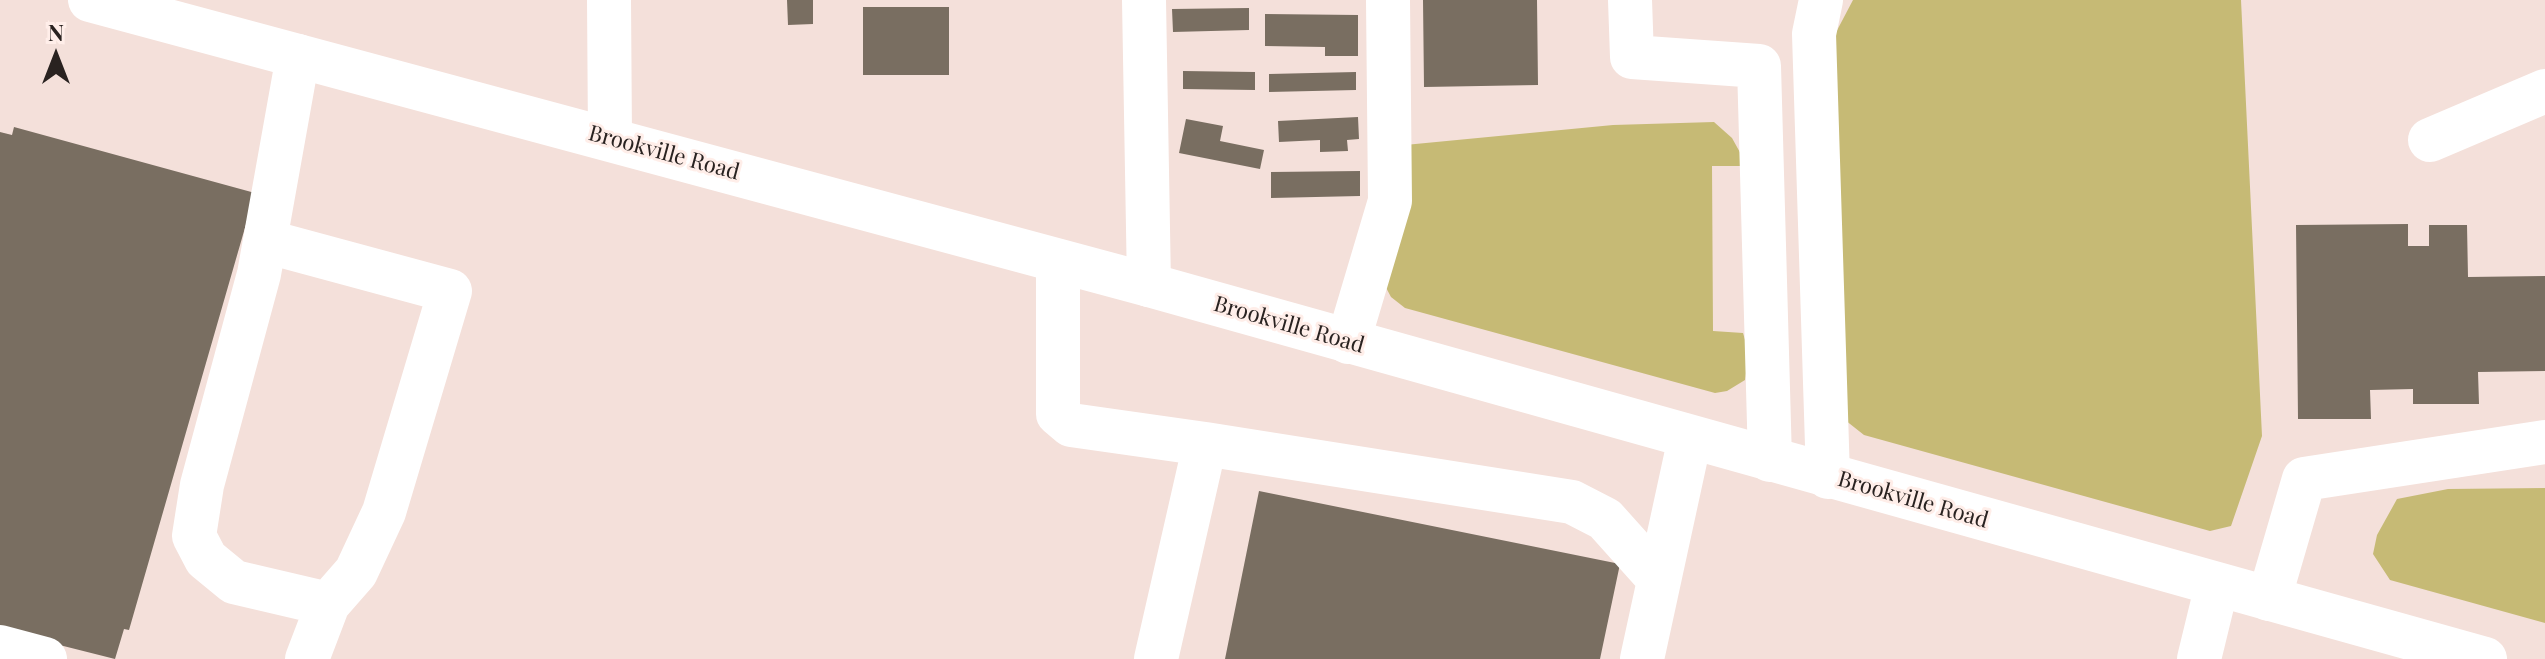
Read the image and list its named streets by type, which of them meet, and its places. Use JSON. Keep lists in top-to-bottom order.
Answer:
{
  "streets": {
    "main road": ["Brookville Road"]
  },
  "north": "top"
}
